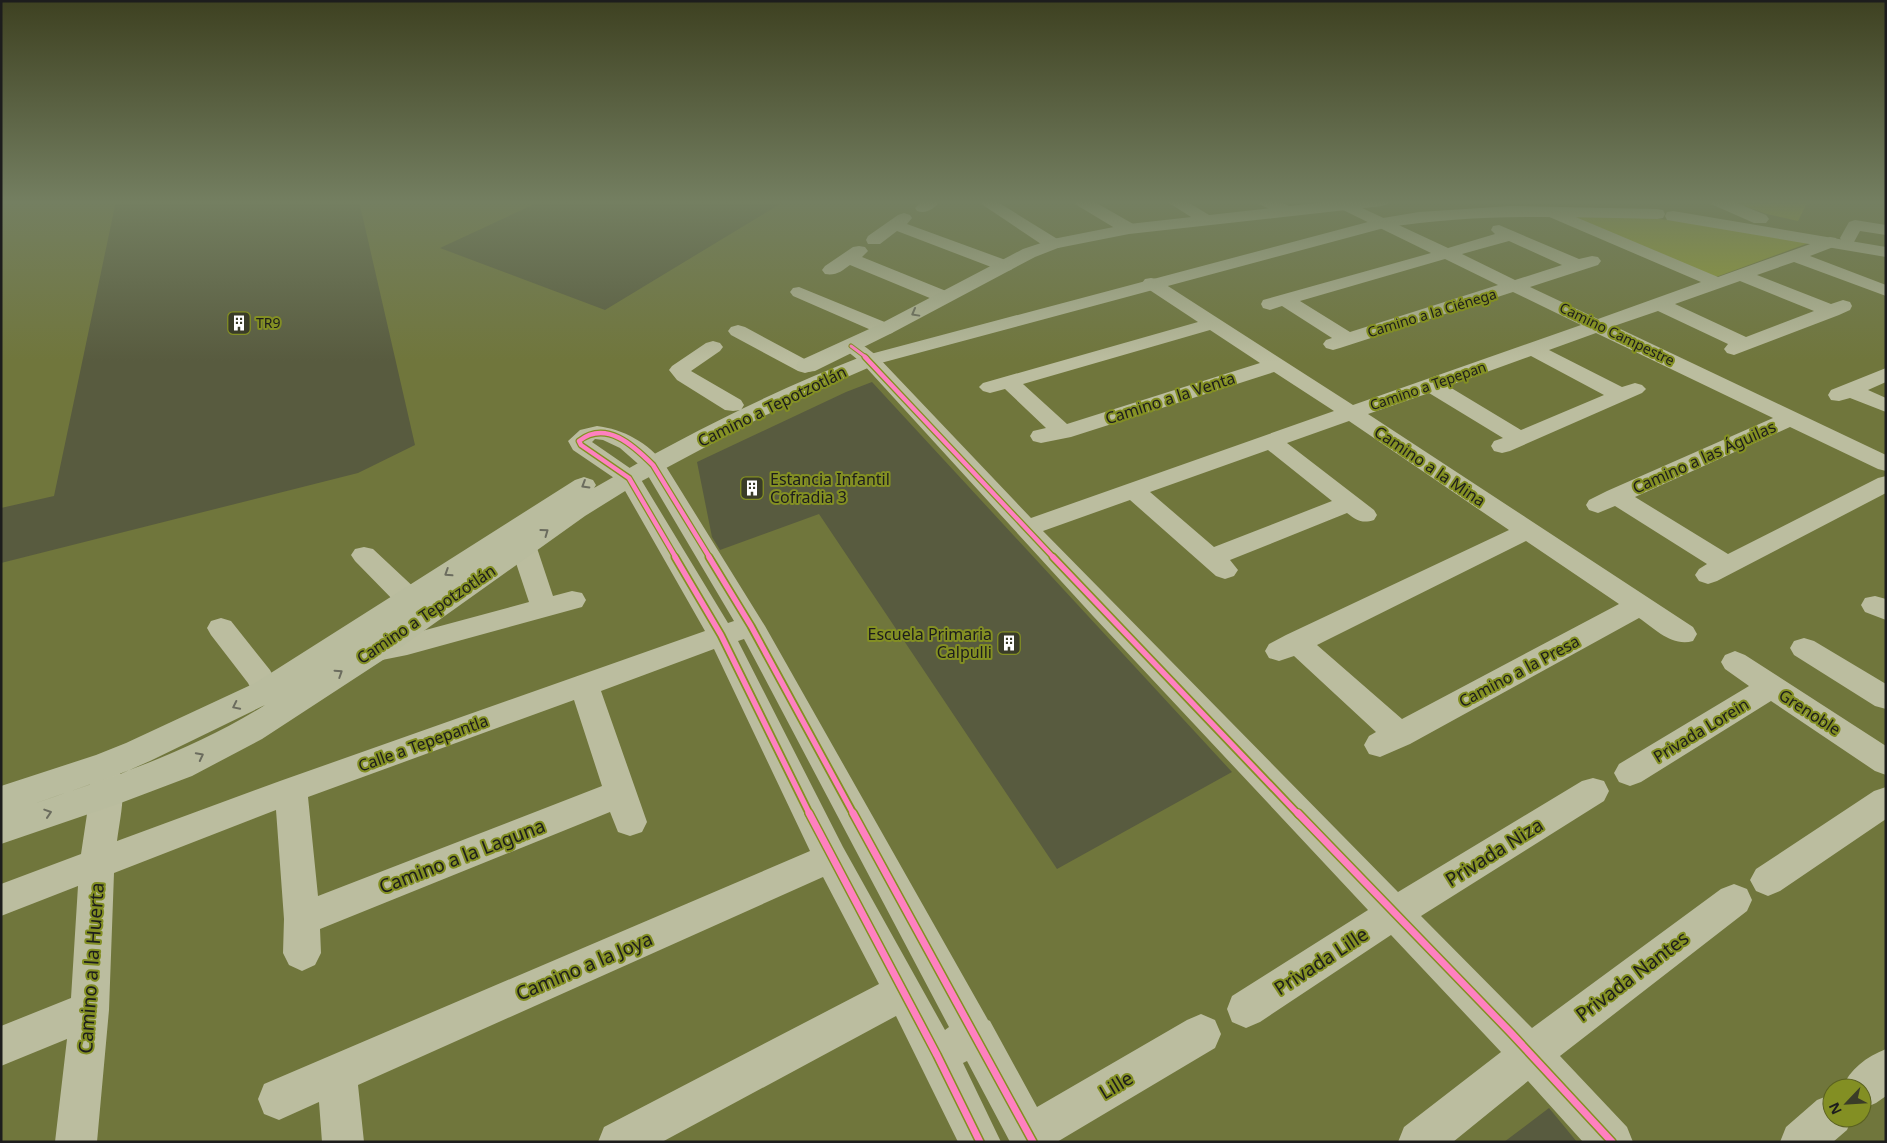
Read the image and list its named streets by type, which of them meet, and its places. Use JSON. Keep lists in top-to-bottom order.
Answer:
{
  "streets": {
    "main road": ["Camino a Tepotzotlán"],
    "street": [
      "Camino a la Ciénega",
      "Camino Campestre",
      "Camino a Tepepan",
      "Camino a la Venta",
      "Camino a las Águilas",
      "Camino a la Mina",
      "Camino a la Presa",
      "Grenoble",
      "Privada Lorein",
      "Calle a Tepepantla",
      "Privada Niza",
      "Camino a la Laguna",
      "Privada Lille",
      "Camino a la Joya",
      "Camino a la Huerta",
      "Privada Nantes",
      "Lille"
    ]
  },
  "crossings": [
    ["Camino a la Ciénega", "Camino Campestre"],
    ["Camino Campestre", "Camino a Tepepan"],
    ["Camino Campestre", "Camino a las Águilas"],
    ["Camino a Tepepan", "Camino a la Mina"],
    ["Camino a la Venta", "Camino a la Mina"],
    ["Camino a Tepotzotlán", "Camino a la Mina"],
    ["Camino a Tepotzotlán", "Camino a la Huerta"],
    ["Camino a la Mina", "Camino a la Presa"],
    ["Grenoble", "Privada Lorein"],
    ["Calle a Tepepantla", "Camino a la Laguna"],
    ["Calle a Tepepantla", "Camino a la Huerta"],
    ["Privada Niza", "Privada Lille"]
  ],
  "places": {
    "building": ["TR9", "Estancia Infantil Cofradia 3", "Escuela Primaria Calpulli"]
  },
  "north": "bottom left"
}
